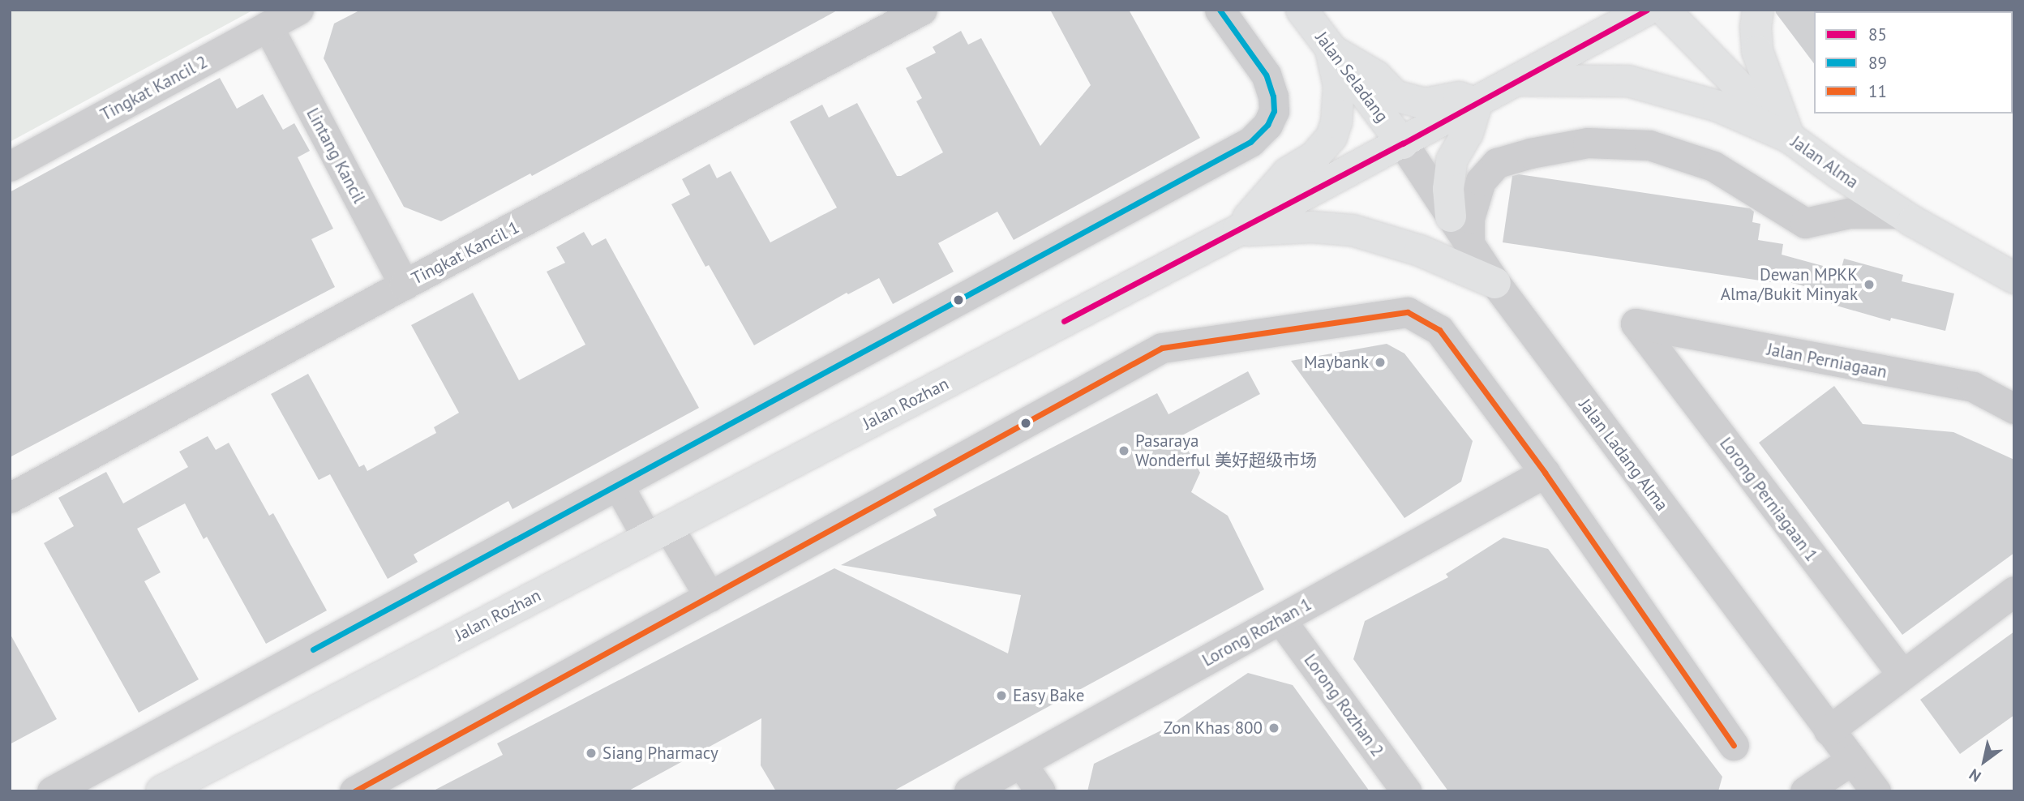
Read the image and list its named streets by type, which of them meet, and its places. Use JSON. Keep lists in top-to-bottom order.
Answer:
{
  "streets": {
    "main road": ["Jalan Seladang", "Jalan Alma", "Jalan Rozhan"],
    "street": [
      "Tingkat Kancil 2",
      "Lintang Kancil",
      "Tingkat Kancil 1",
      "Jalan Perniagaan",
      "Jalan Ladang Alma",
      "Lorong Perniagaan 1",
      "Lorong Rozhan 1",
      "Lorong Rozhan 2"
    ]
  },
  "crossings": [
    ["Jalan Seladang", "Jalan Rozhan"],
    ["Jalan Seladang", "Jalan Ladang Alma"],
    ["Tingkat Kancil 2", "Lintang Kancil"],
    ["Lintang Kancil", "Tingkat Kancil 1"],
    ["Jalan Perniagaan", "Lorong Perniagaan 1"],
    ["Jalan Rozhan", "Jalan Ladang Alma"],
    ["Lorong Rozhan 1", "Lorong Rozhan 2"]
  ],
  "places": [
    "Dewan MPKK Alma/Bukit Minyak",
    "Maybank",
    "Pasaraya Wonderful 美好超级市场",
    "Easy Bake",
    "Zon Khas 800",
    "Siang Pharmacy"
  ],
  "lines": ["transit line 85", "transit line 89", "transit line 11"],
  "legend": ["85", "89", "11"],
  "north": "bottom left"
}
